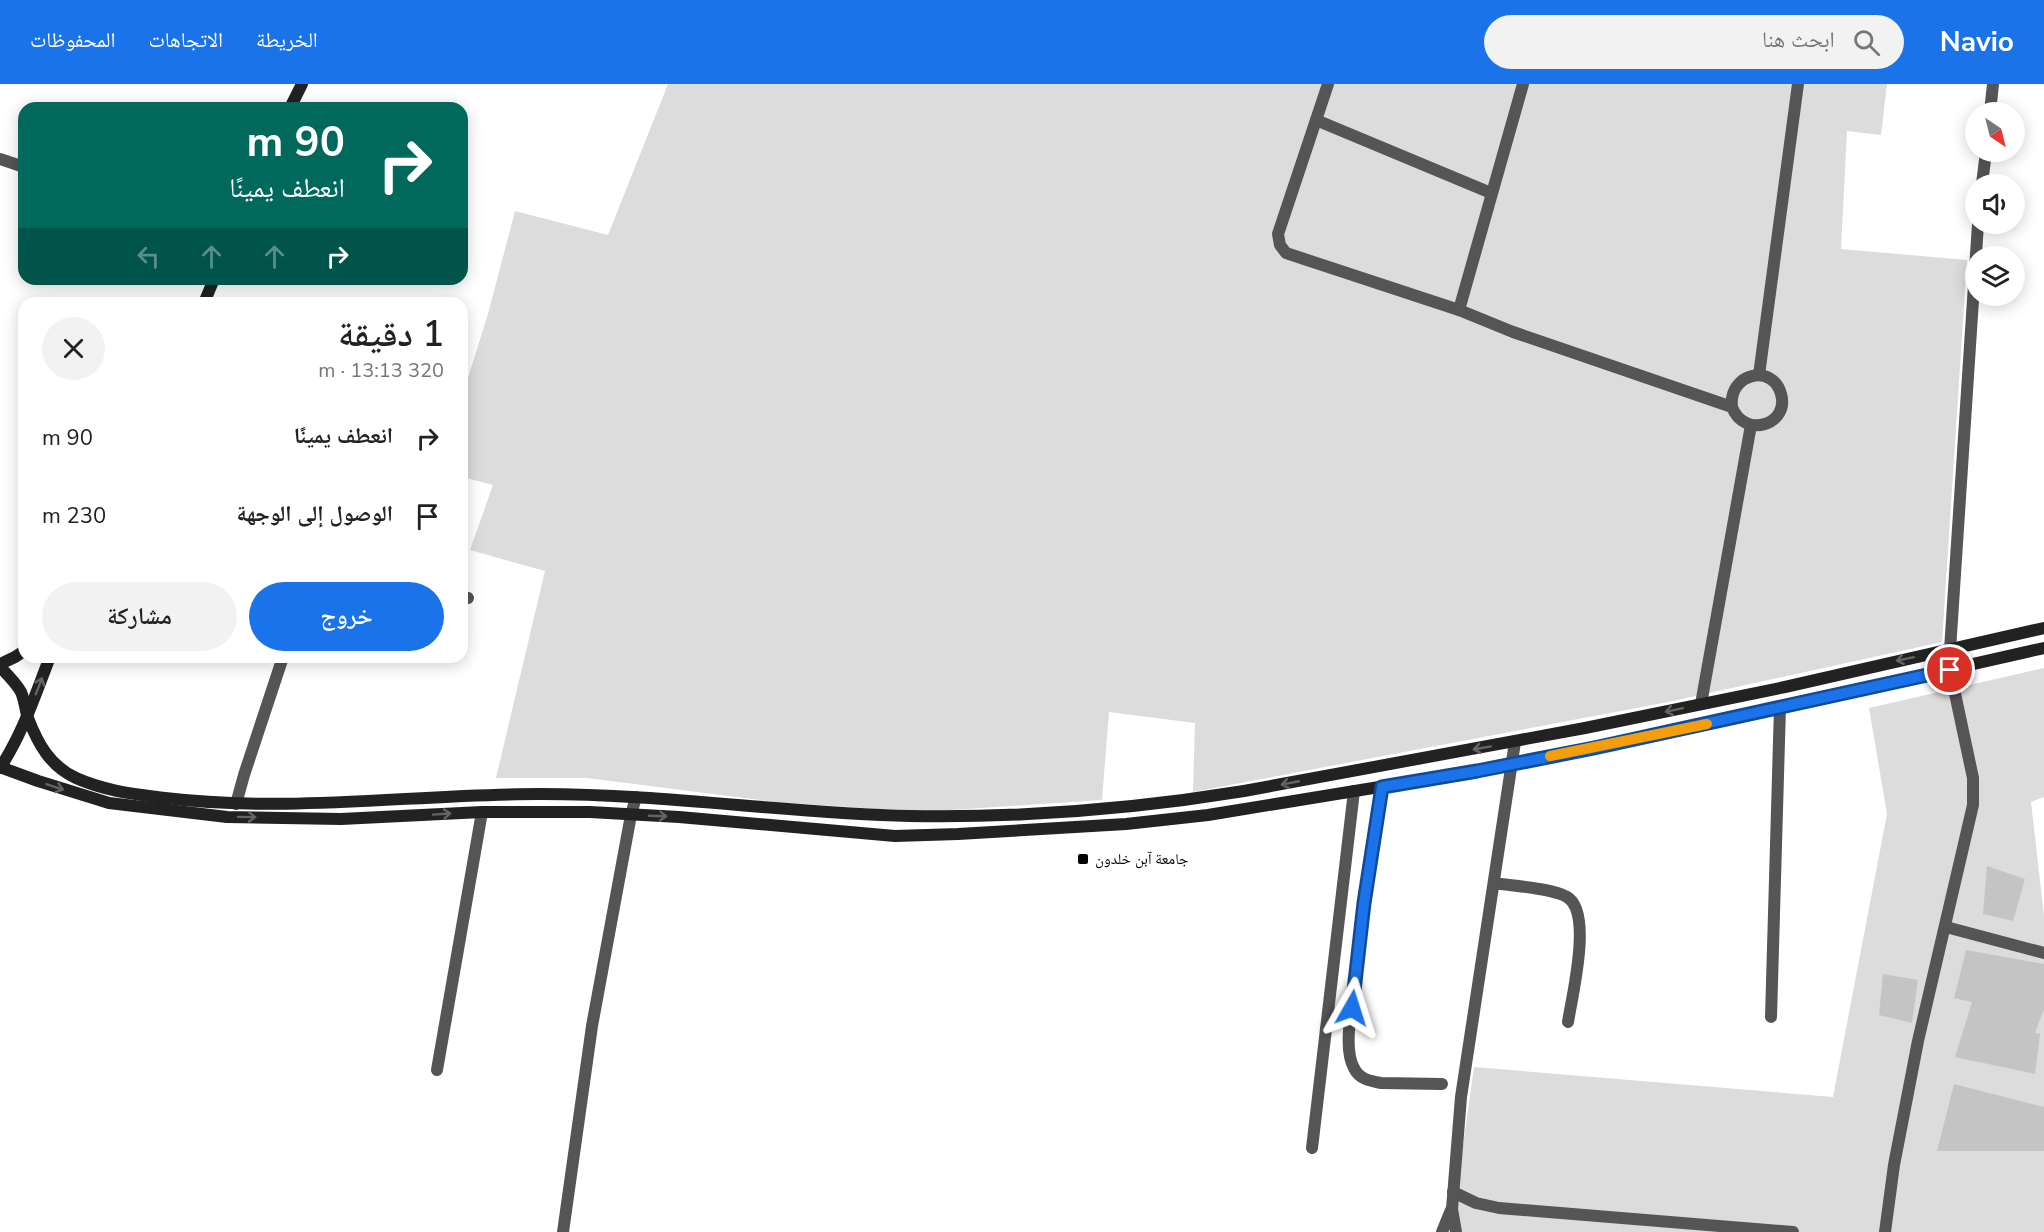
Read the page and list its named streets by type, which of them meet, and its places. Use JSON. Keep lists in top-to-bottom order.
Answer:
{
  "places": {
    "transit": ["جامعة آبن خلدون"]
  },
  "north": "bottom right",
  "page": {
    "header": "Navio",
    "search": "ابحث هنا",
    "nav": ["الخريطة", "الاتجاهات", "المحفوظات"],
    "turn": ["90 m", "انعطف يمينًا"],
    "heading": ["1 دقيقة", "320 m · 13:13"],
    "list": [
      {
        "name": "انعطف يمينًا",
        "value": "90 m"
      },
      {
        "name": "الوصول إلى الوجهة",
        "value": "230 m"
      }
    ],
    "buttons": ["خروج", "مشاركة"]
  }
}
